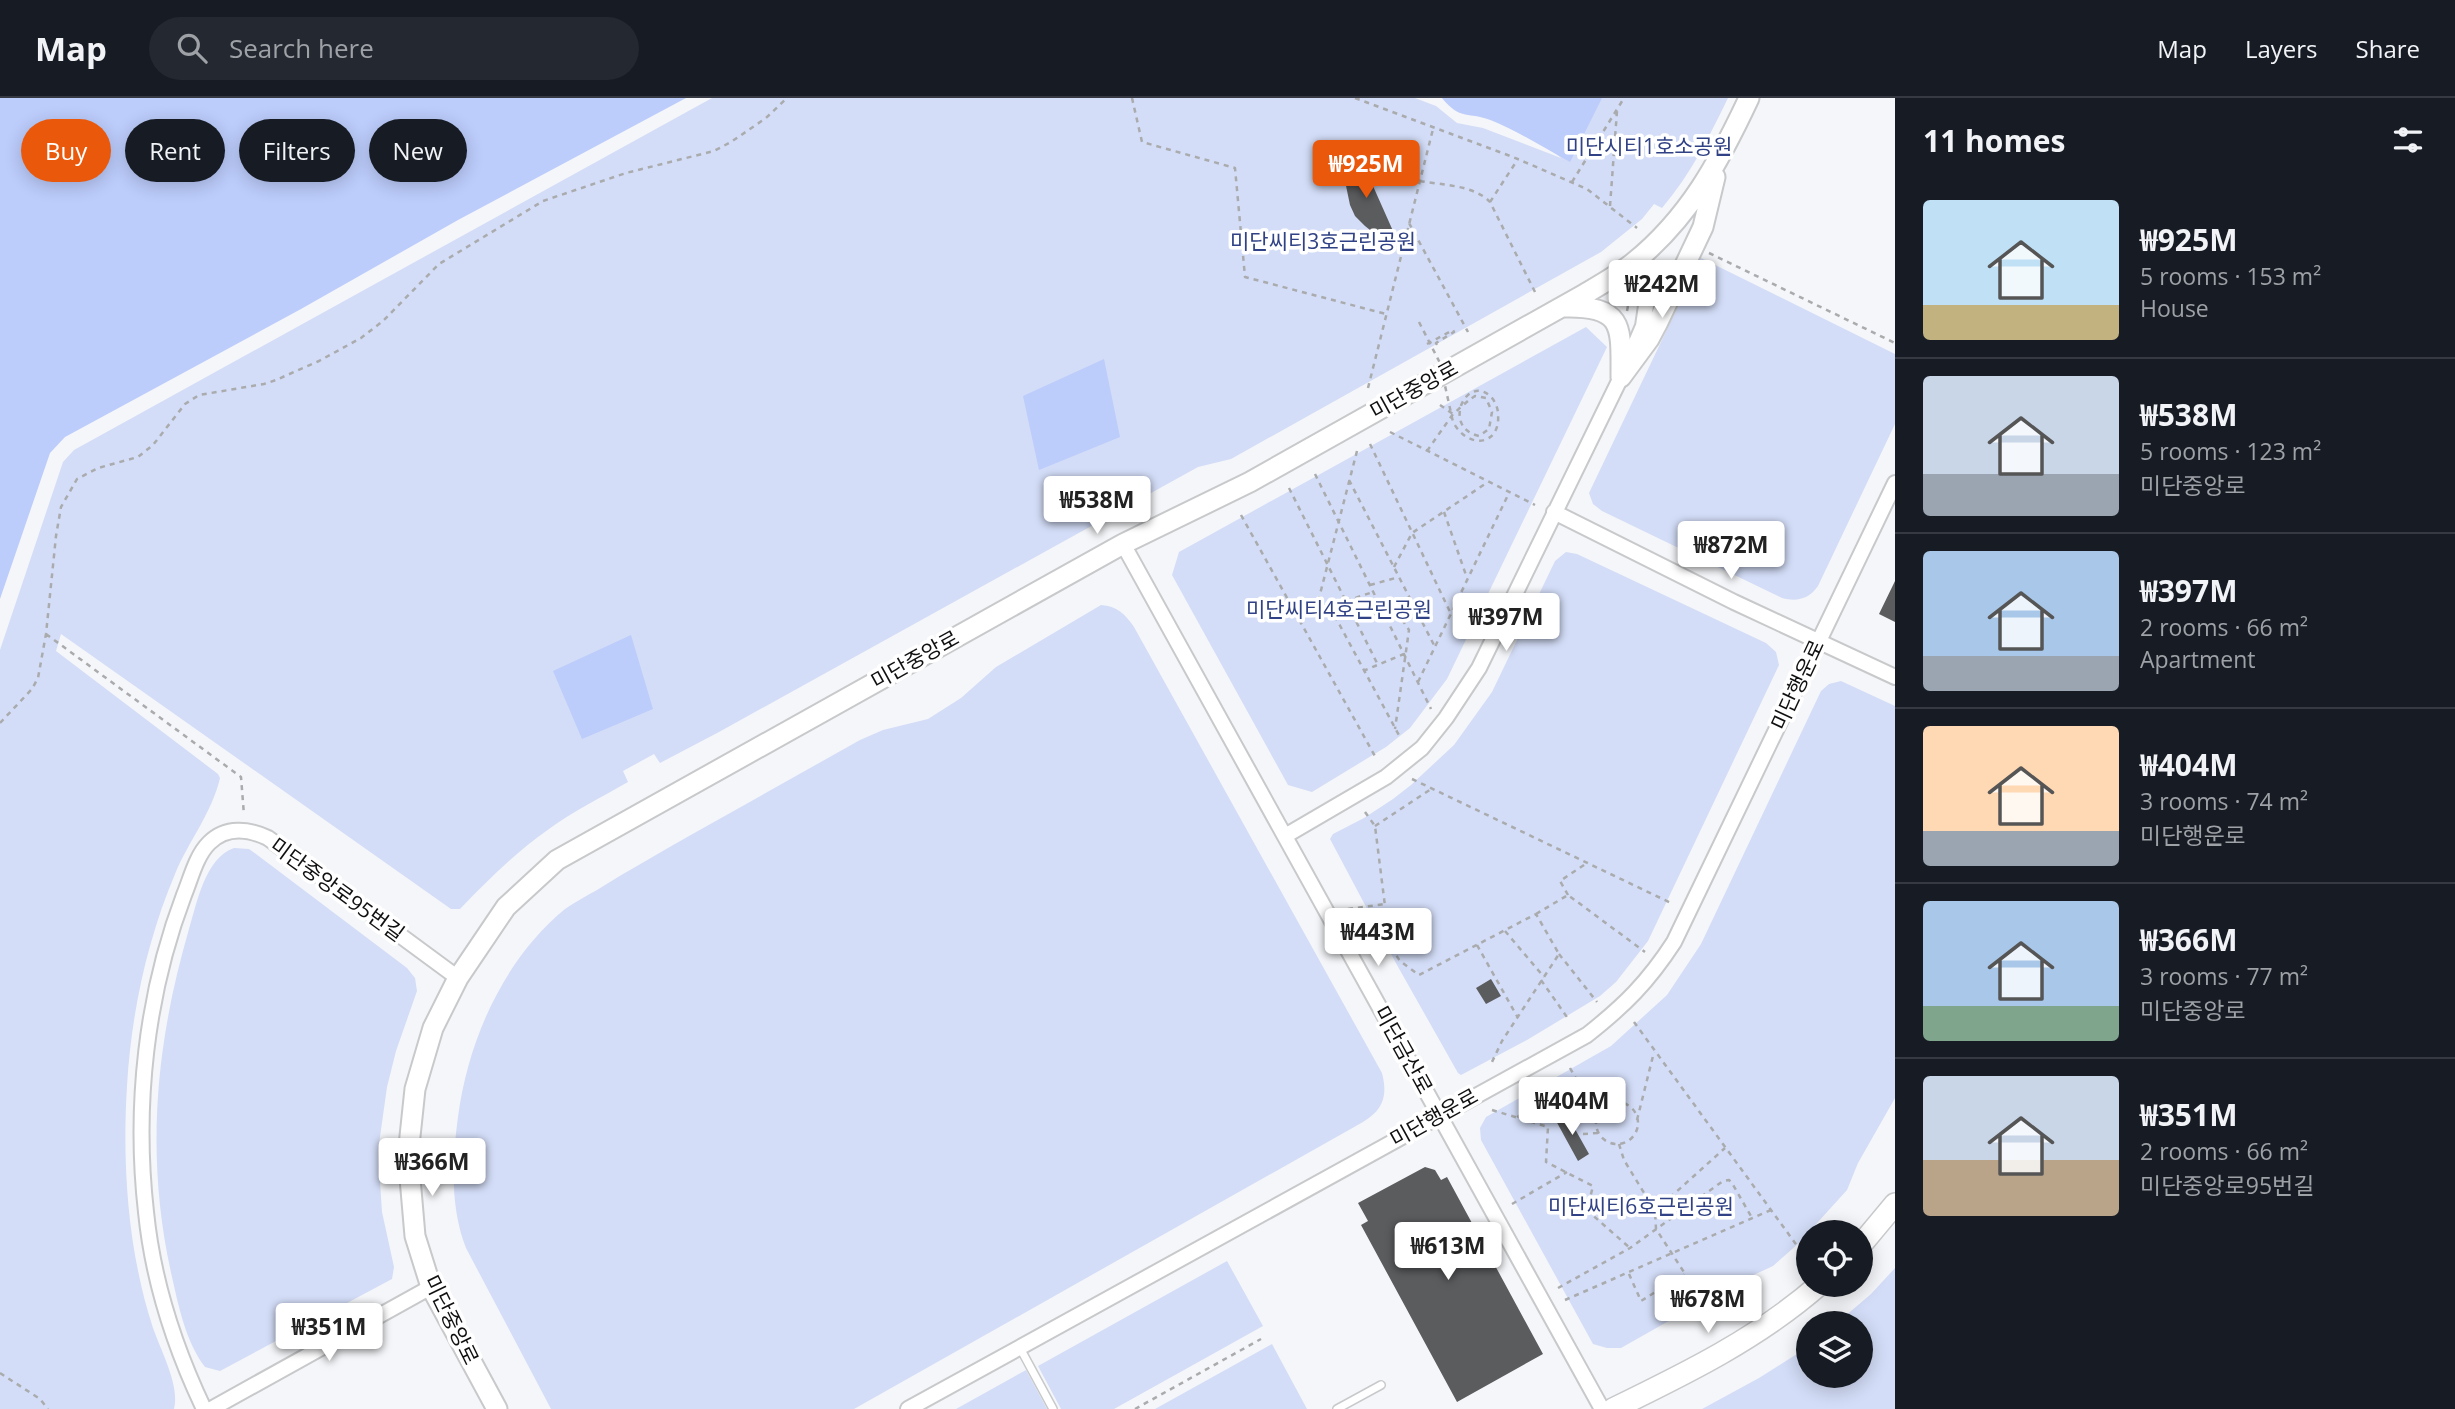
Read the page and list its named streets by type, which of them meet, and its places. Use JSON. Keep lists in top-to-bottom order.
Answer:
{
  "streets": {
    "street": [
      "미단중앙로",
      "미단행운로",
      "미단중앙로95번길",
      "미단금산로"
    ]
  },
  "crossings": [
    ["미단중앙로", "미단중앙로95번길"],
    ["미단중앙로", "미단금산로"],
    ["미단행운로", "미단금산로"]
  ],
  "parks": [
    "미단시티1호소공원",
    "미단씨티3호근린공원",
    "미단씨티4호근린공원",
    "미단씨티6호근린공원"
  ],
  "page": {
    "header": "Map",
    "search": "Search here",
    "nav": ["Map", "Layers", "Share"],
    "heading": "11 homes",
    "chip": [
      "Buy",
      "Rent",
      "Filters",
      "New"
    ],
    "price": [
      "₩925M",
      "₩242M",
      "₩538M",
      "₩872M",
      "₩397M",
      "₩443M",
      "₩404M",
      "₩366M",
      "₩613M",
      "₩678M",
      "₩351M"
    ],
    "list": [
      {
        "name": "₩925M",
        "note": "5 rooms · 153 m² · House"
      },
      {
        "name": "₩538M",
        "note": "5 rooms · 123 m² · 미단중앙로"
      },
      {
        "name": "₩397M",
        "note": "2 rooms · 66 m² · Apartment"
      },
      {
        "name": "₩404M",
        "note": "3 rooms · 74 m² · 미단행운로"
      },
      {
        "name": "₩366M",
        "note": "3 rooms · 77 m² · 미단중앙로"
      },
      {
        "name": "₩351M",
        "note": "2 rooms · 66 m² · 미단중앙로95번길"
      }
    ]
  }
}
